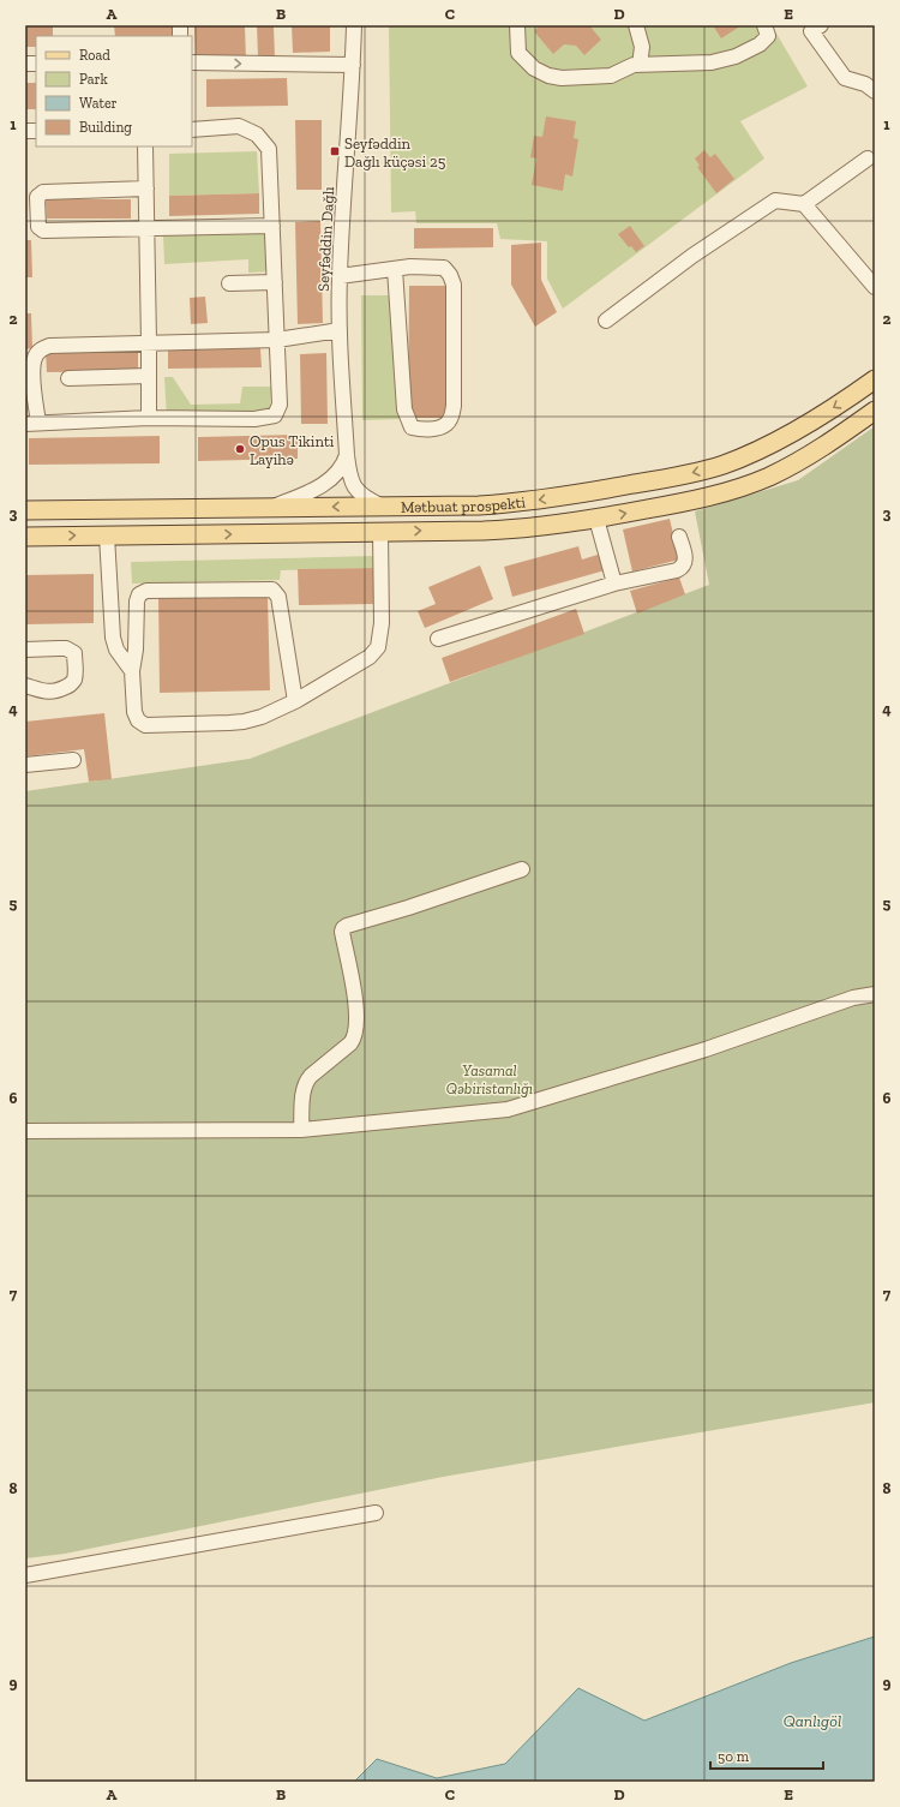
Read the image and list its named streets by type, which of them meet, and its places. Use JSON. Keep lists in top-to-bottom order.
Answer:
{
  "streets": {
    "main road": ["Mətbuat prospekti"],
    "street": ["Seyfəddin Dağlı"]
  },
  "crossings": [
    ["Seyfəddin Dağlı", "Mətbuat prospekti"]
  ],
  "water": ["Qanlıgöl"],
  "parks": ["Yasamal Qəbiristanlığı"],
  "places": {
    "transit": ["Seyfəddin Dağlı küçəsi 25"],
    "other": ["Opus Tikinti Layihə"]
  },
  "legend": [
    "Road",
    "Park",
    "Water",
    "Building"
  ],
  "scale_bar": "50 m",
  "grid": {
    "columns": [
      "A",
      "B",
      "C",
      "D",
      "E"
    ],
    "rows": [
      "1",
      "2",
      "3",
      "4",
      "5",
      "6",
      "7",
      "8",
      "9"
    ]
  }
}
